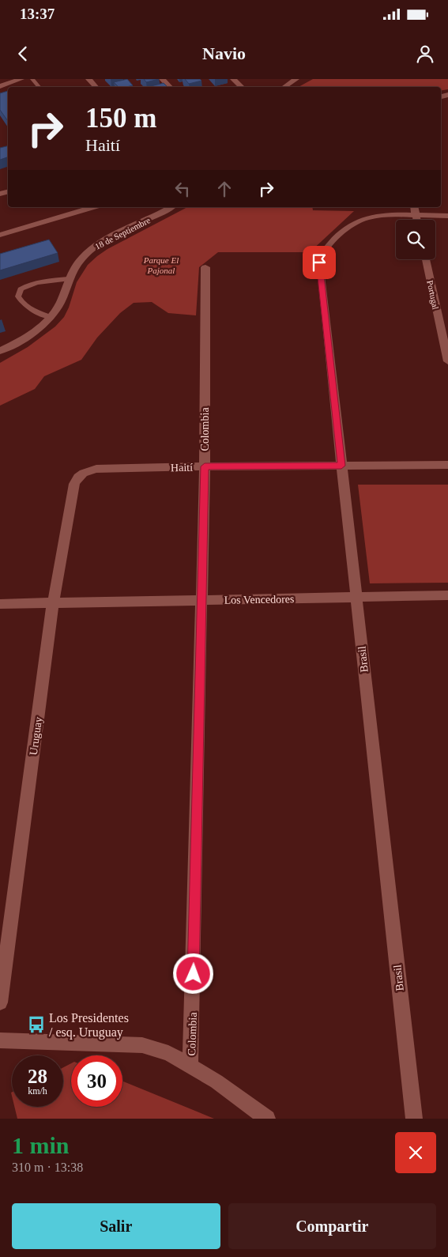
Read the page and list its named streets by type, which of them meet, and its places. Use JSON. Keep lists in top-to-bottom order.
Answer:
{
  "streets": {
    "street": [
      "18 de Septiembre",
      "Portugal",
      "Colombia",
      "Haití",
      "Los Vencedores",
      "Brasil",
      "Uruguay"
    ]
  },
  "crossings": [
    ["Colombia", "Haití"],
    ["Colombia", "Los Vencedores"],
    ["Haití", "Brasil"],
    ["Haití", "Uruguay"],
    ["Los Vencedores", "Brasil"],
    ["Los Vencedores", "Uruguay"]
  ],
  "parks": ["Parque El Pajonal"],
  "places": {
    "bus stop": ["Los Presidentes / esq. Uruguay"]
  },
  "page": {
    "status": "13:37",
    "header": "Navio",
    "turn": ["150 m", "Haití"],
    "speed": "28 km/h",
    "limit": "30",
    "heading": ["1 min", "310 m · 13:38"],
    "buttons": ["Salir", "Compartir"]
  }
}
